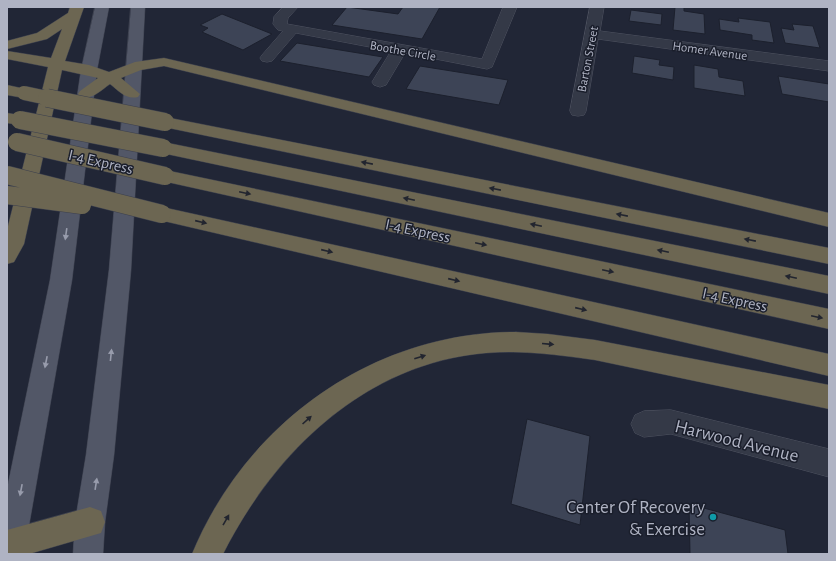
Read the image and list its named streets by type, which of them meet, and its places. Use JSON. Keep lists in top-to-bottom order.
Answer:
{
  "streets": {
    "highway": ["I-4 Express"],
    "street": [
      "Boothe Circle",
      "Homer Avenue",
      "Barton Street",
      "Harwood Avenue"
    ]
  },
  "crossings": [
    ["Homer Avenue", "Barton Street"]
  ],
  "places": ["Center Of Recovery & Exercise"]
}
